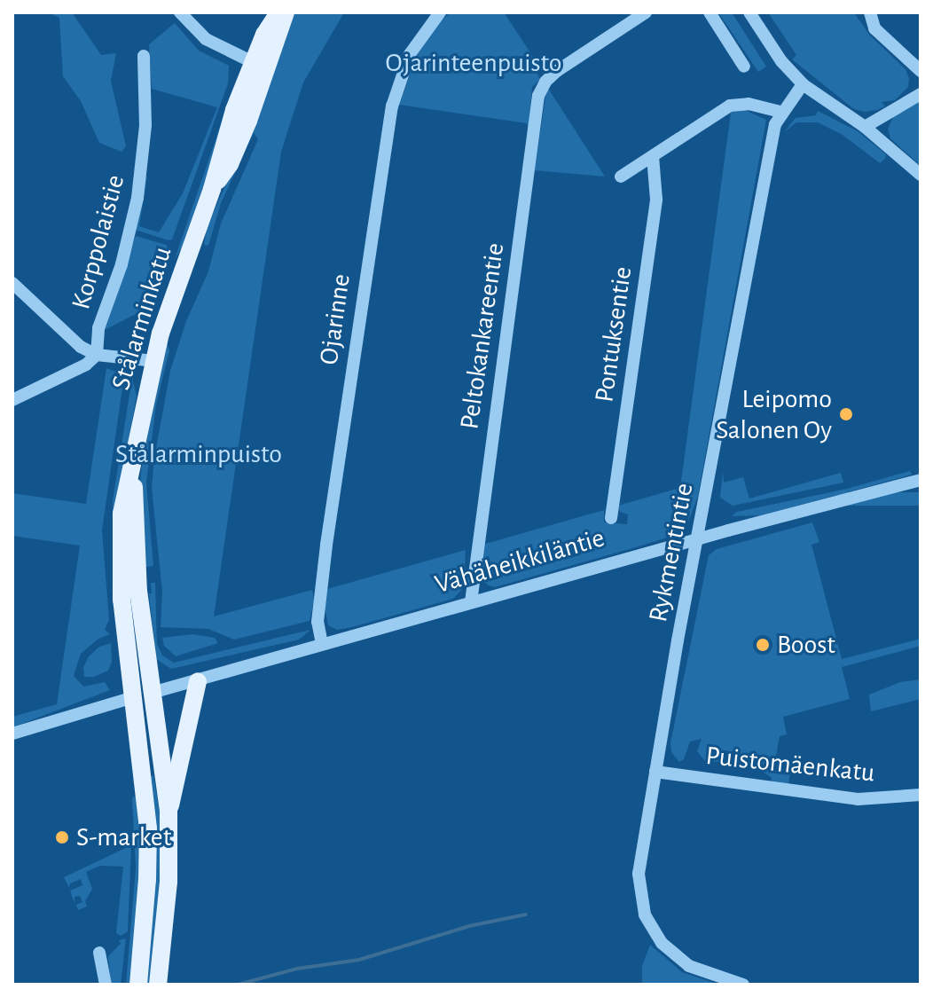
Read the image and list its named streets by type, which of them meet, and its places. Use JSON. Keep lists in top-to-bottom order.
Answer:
{
  "streets": {
    "main road": ["Stålarminkatu"],
    "street": [
      "Korppolaistie",
      "Ojarinne",
      "Pontuksentie",
      "Peltokankareentie",
      "Rykmentintie",
      "Vähäheikkiläntie",
      "Puistomäenkatu"
    ]
  },
  "crossings": [
    ["Stålarminkatu", "Vähäheikkiläntie"],
    ["Ojarinne", "Vähäheikkiläntie"],
    ["Peltokankareentie", "Vähäheikkiläntie"],
    ["Rykmentintie", "Vähäheikkiläntie"],
    ["Rykmentintie", "Puistomäenkatu"]
  ],
  "parks": ["Ojarinteenpuisto", "Stålarminpuisto"],
  "places": ["Leipomo Salonen Oy", "Boost", "S-market"]
}
